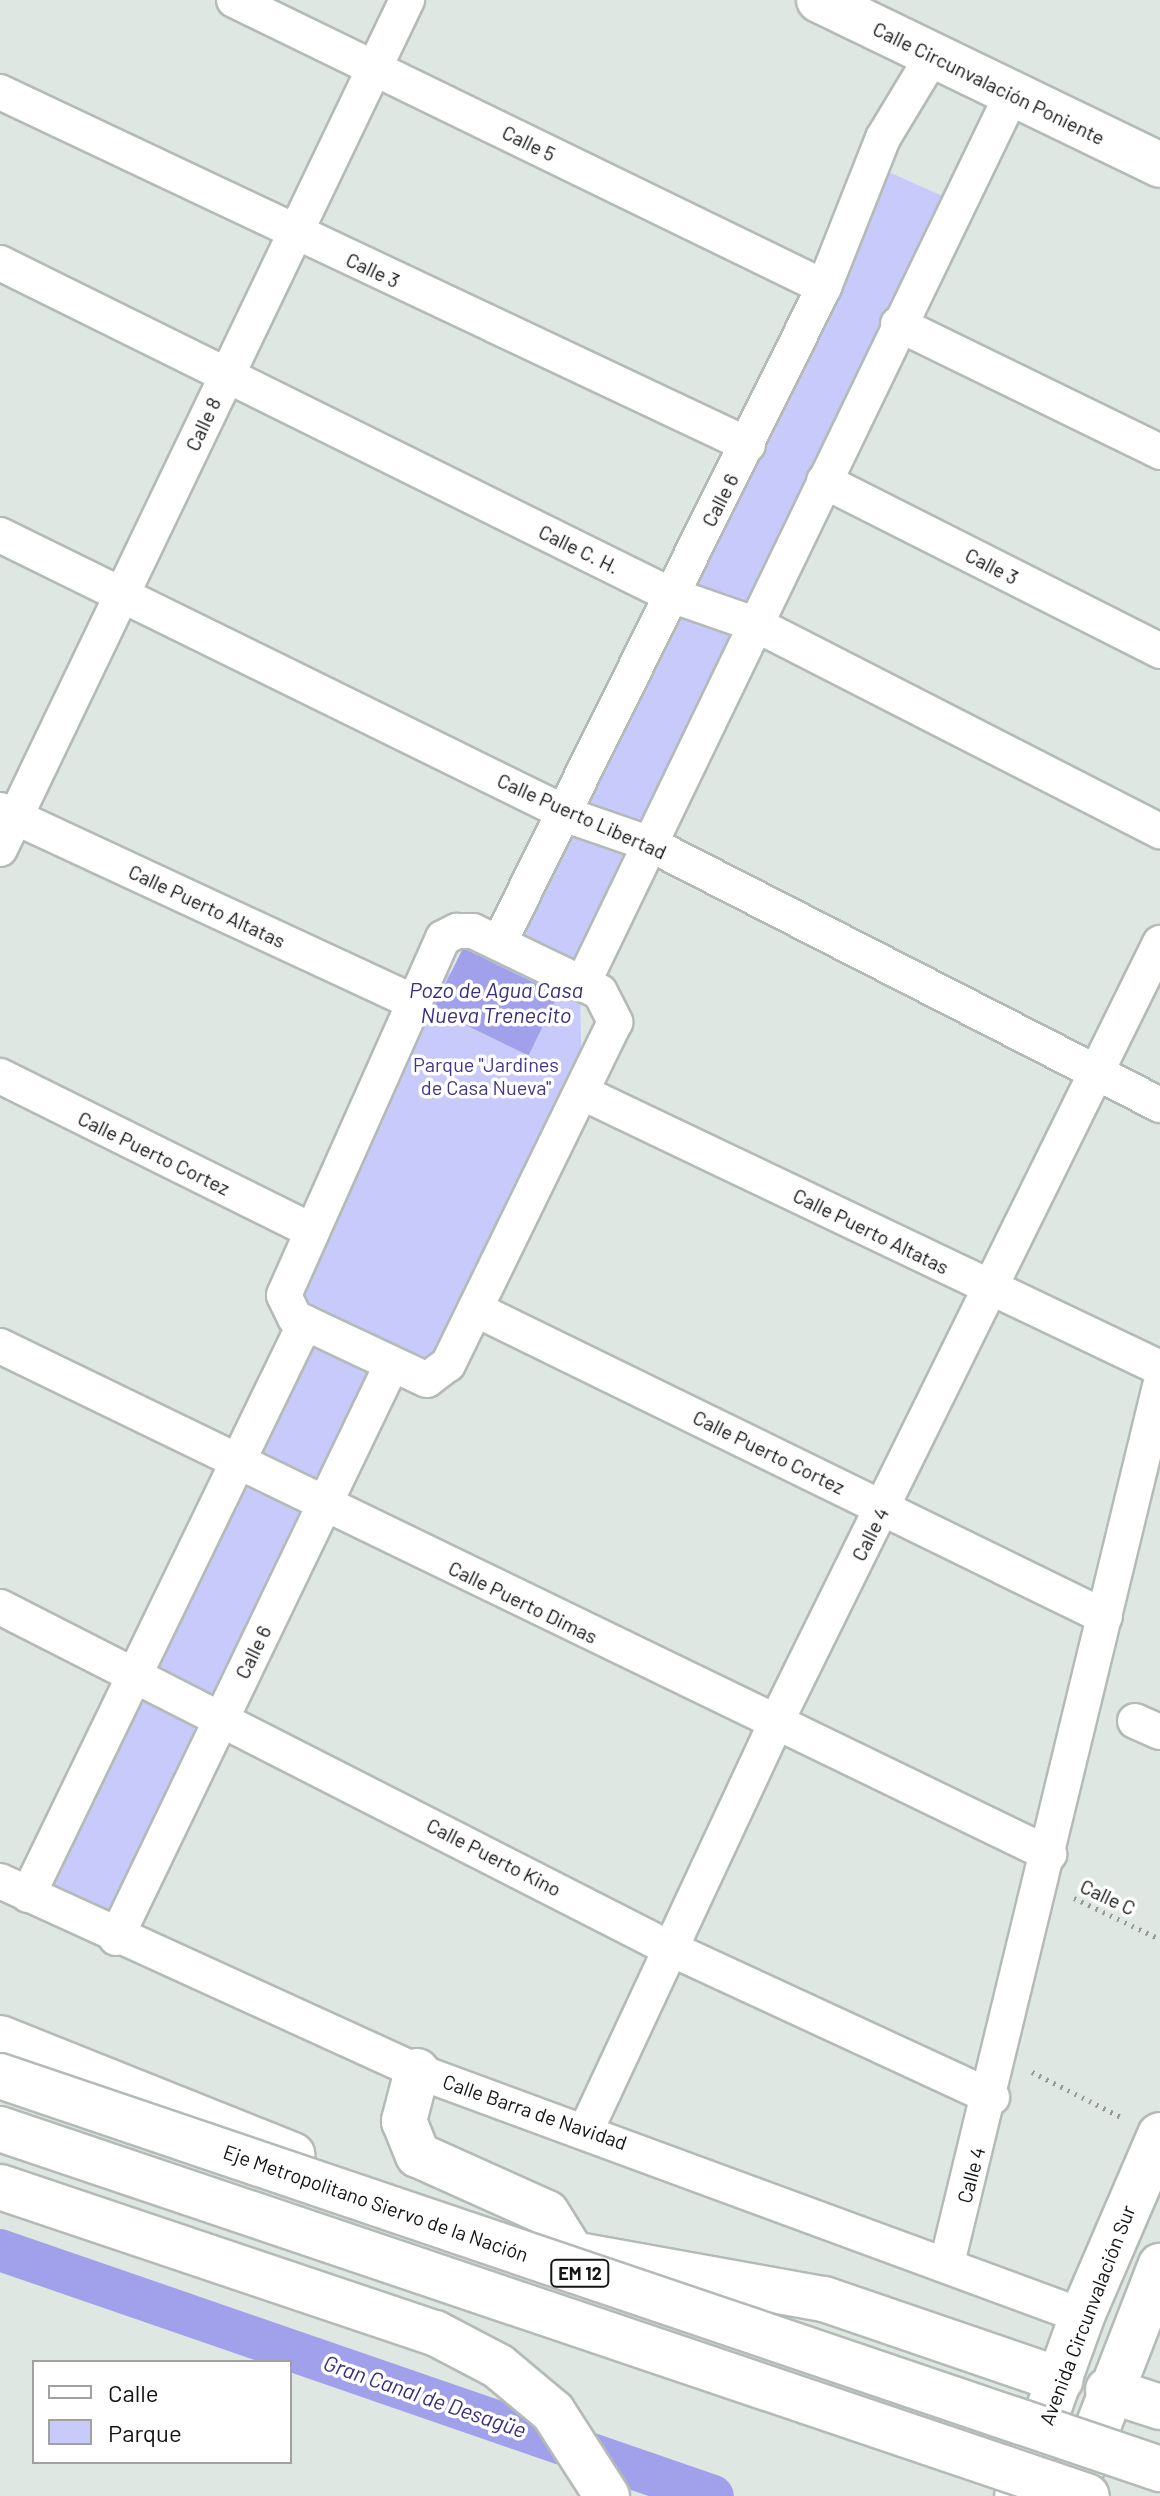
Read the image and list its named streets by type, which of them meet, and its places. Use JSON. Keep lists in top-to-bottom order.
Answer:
{
  "streets": {
    "main road": [
      "Calle Circunvalación Poniente",
      "Eje Metropolitano Siervo de la Nación",
      "EM 12",
      "Avenida Circunvalación Sur"
    ],
    "street": [
      "Calle 5",
      "Calle 3",
      "Calle 8",
      "Calle 6",
      "Calle C. H.",
      "Calle Puerto Libertad",
      "Calle Puerto Altatas",
      "Calle Puerto Cortez",
      "Calle 4",
      "Calle Puerto Dimas",
      "Calle Puerto Kino",
      "Calle Barra de Navidad"
    ],
    "path": ["Calle C"]
  },
  "crossings": [
    ["Calle Circunvalación Poniente", "Calle 6"],
    ["Calle 5", "Calle 8"],
    ["Calle 5", "Calle 6"],
    ["Calle 3", "Calle 8"],
    ["Calle 3", "Calle 6"],
    ["Calle 8", "Calle C. H."],
    ["Calle 8", "Calle Puerto Libertad"],
    ["Calle 8", "Calle Puerto Altatas"],
    ["Calle 6", "Calle C. H."],
    ["Calle 6", "Calle Puerto Libertad"],
    ["Calle 6", "Calle Puerto Dimas"],
    ["Calle 6", "Calle Puerto Kino"],
    ["Calle 6", "Calle Barra de Navidad"],
    ["Calle Puerto Libertad", "Calle 4"],
    ["Calle Puerto Altatas", "Calle 4"],
    ["Calle Puerto Cortez", "Calle 4"],
    ["Calle 4", "Calle Puerto Dimas"],
    ["Calle 4", "Calle Puerto Kino"],
    ["Calle 4", "Calle C"],
    ["Calle 4", "Calle Barra de Navidad"],
    ["Calle Puerto Dimas", "Calle C"],
    ["Calle Barra de Navidad", "Avenida Circunvalación Sur"]
  ],
  "water": ["Pozo de Agua Casa Nueva Trenecito", "Gran Canal de Desagüe"],
  "parks": ["Parque \"Jardines de Casa Nueva\""],
  "legend": ["Calle", "Parque"]
}
